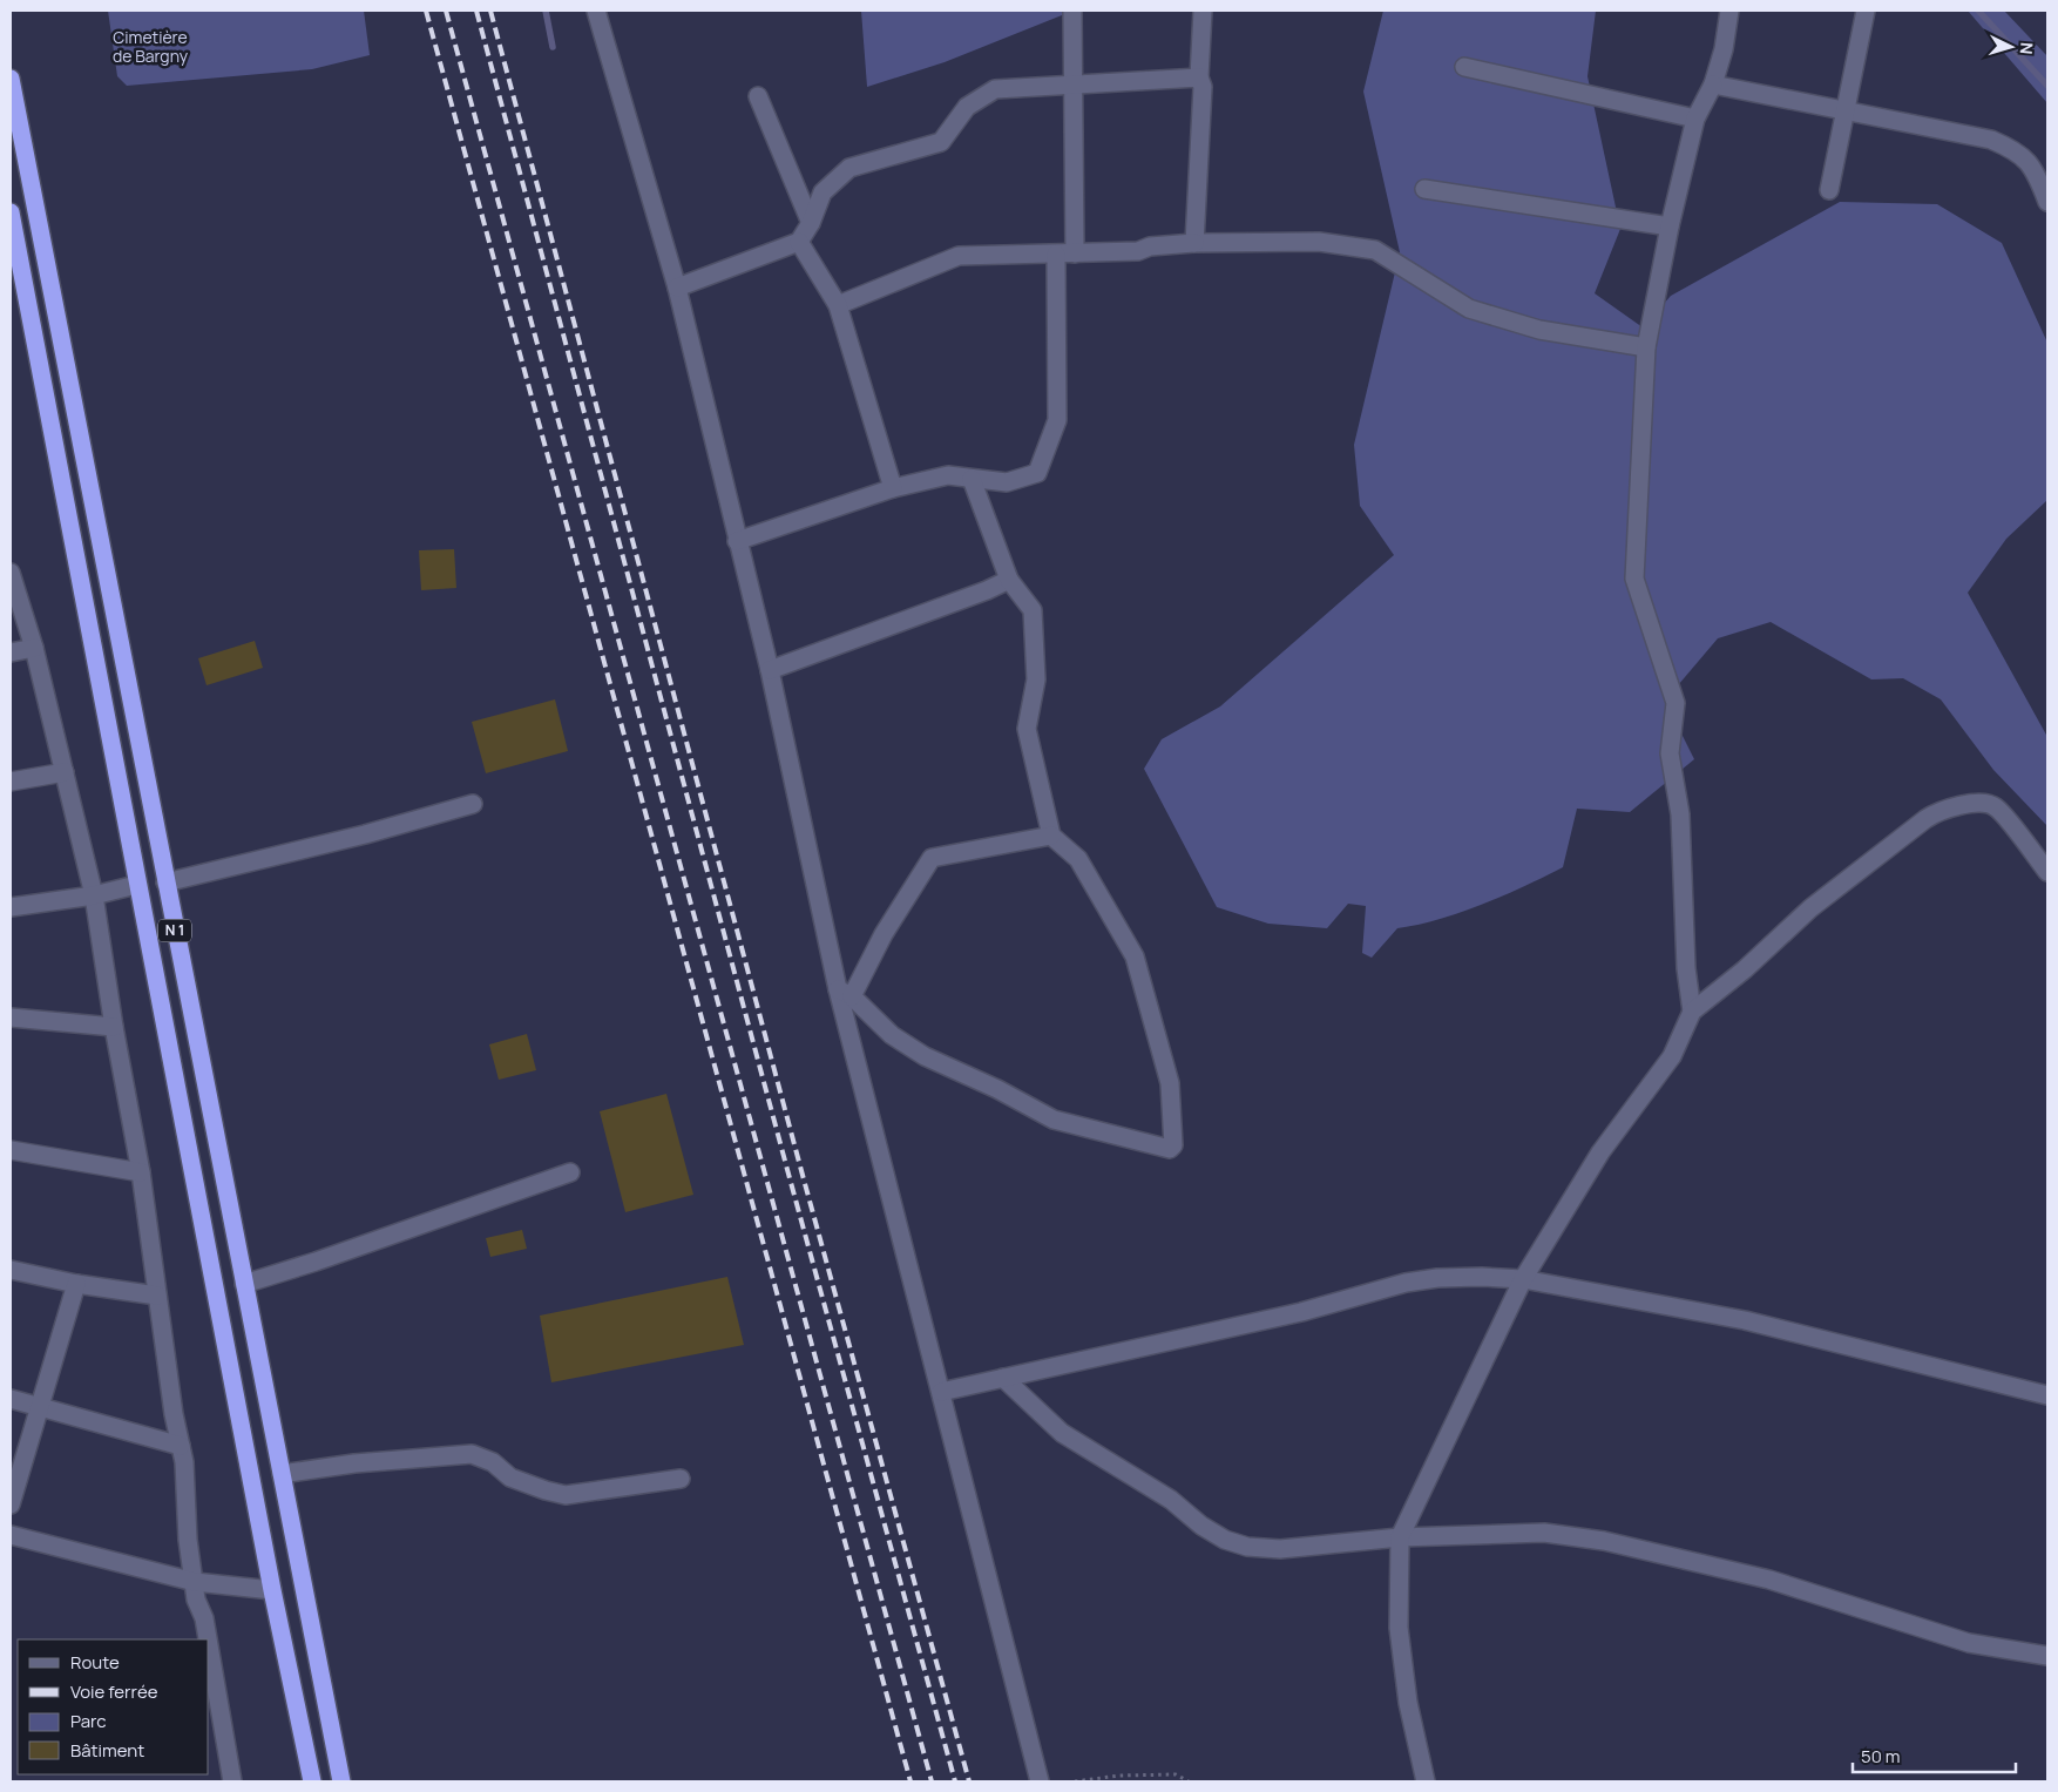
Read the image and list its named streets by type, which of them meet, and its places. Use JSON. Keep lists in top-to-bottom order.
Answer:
{
  "streets": {
    "highway": ["N 1"]
  },
  "parks": ["Cimetière de Bargny"],
  "legend": [
    "Route",
    "Voie ferrée",
    "Parc",
    "Bâtiment"
  ],
  "scale_bar": "50 m",
  "north": "right"
}
